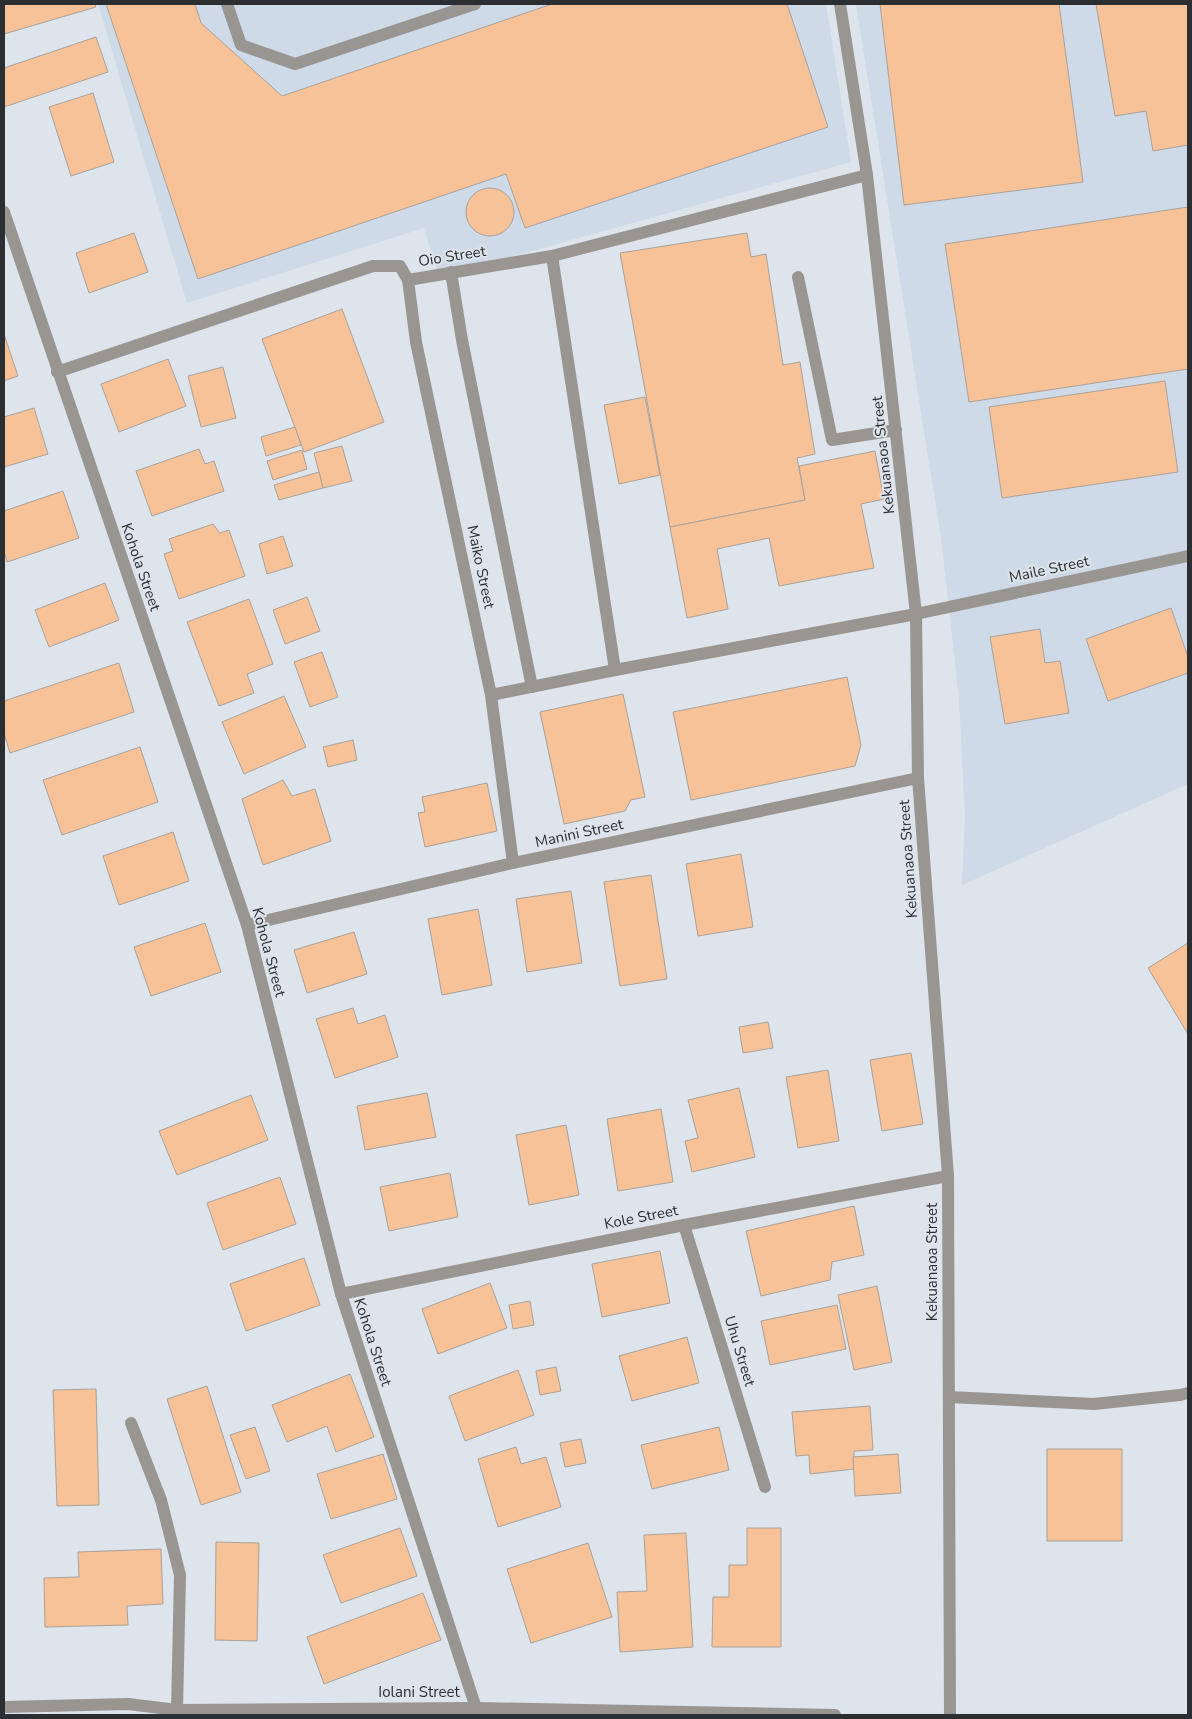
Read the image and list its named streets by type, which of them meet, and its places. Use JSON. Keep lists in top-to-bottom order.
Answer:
{
  "streets": {
    "street": [
      "Oio Street",
      "Kekuanaoa Street",
      "Kohola Street",
      "Maiko Street",
      "Maile Street",
      "Manini Street",
      "Kole Street",
      "Uhu Street",
      "Iolani Street"
    ]
  },
  "crossings": [
    ["Oio Street", "Kekuanaoa Street"],
    ["Oio Street", "Kohola Street"],
    ["Oio Street", "Maiko Street"],
    ["Kekuanaoa Street", "Maile Street"],
    ["Kekuanaoa Street", "Manini Street"],
    ["Kekuanaoa Street", "Kole Street"],
    ["Kohola Street", "Manini Street"],
    ["Kohola Street", "Kole Street"],
    ["Kohola Street", "Iolani Street"],
    ["Maiko Street", "Maile Street"],
    ["Maiko Street", "Manini Street"],
    ["Kole Street", "Uhu Street"]
  ]
}
